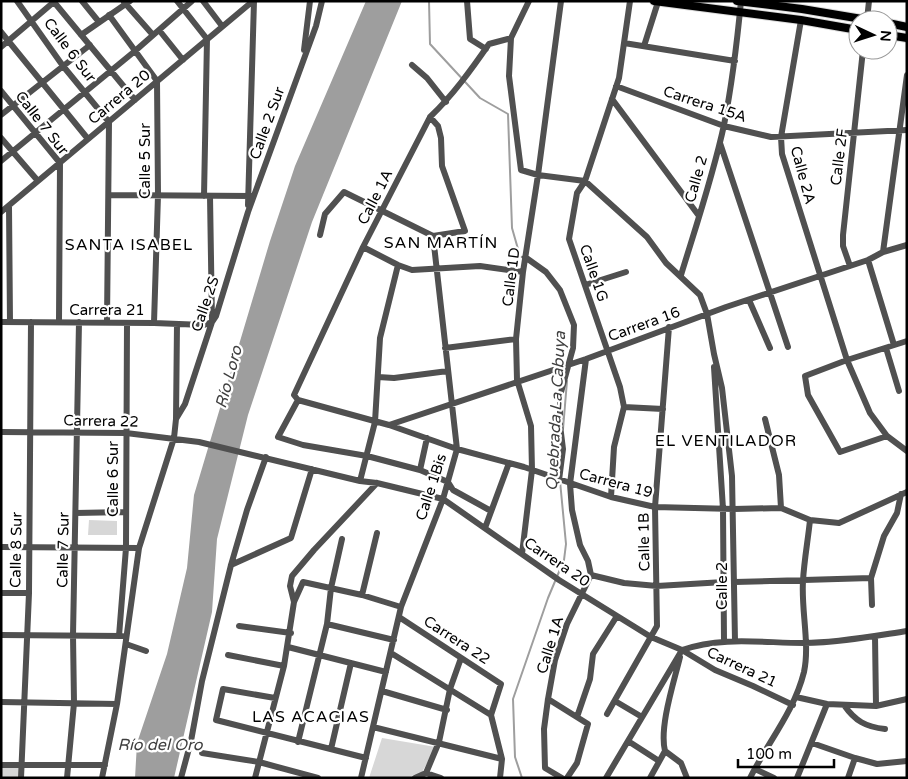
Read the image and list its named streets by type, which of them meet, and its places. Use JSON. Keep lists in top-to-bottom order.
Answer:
{
  "streets": {
    "street": [
      "Calle 6 Sur",
      "Carrera 20",
      "Carrera 15A",
      "Calle 7 Sur",
      "Calle 2 Sur",
      "Calle 2F",
      "Calle 5 Sur",
      "Calle 2A",
      "Calle 2",
      "Calle 1A",
      "Calle 1G",
      "Calle 1D",
      "Calle 2S",
      "Carrera 21",
      "Carrera 16",
      "Carrera 22",
      "Carrera 19",
      "Calle 1Bis",
      "Calle 1B",
      "Calle 8 Sur"
    ]
  },
  "crossings": [
    ["Calle 6 Sur", "Carrera 20"],
    ["Calle 6 Sur", "Carrera 21"],
    ["Calle 6 Sur", "Carrera 22"],
    ["Carrera 20", "Calle 7 Sur"],
    ["Carrera 20", "Calle 5 Sur"],
    ["Carrera 20", "Calle 2"],
    ["Carrera 20", "Calle 1A"],
    ["Carrera 20", "Calle 1D"],
    ["Carrera 20", "Carrera 21"],
    ["Carrera 20", "Carrera 22"],
    ["Carrera 20", "Calle 1Bis"],
    ["Carrera 20", "Calle 1B"],
    ["Carrera 15A", "Calle 2F"],
    ["Carrera 15A", "Calle 2A"],
    ["Carrera 15A", "Calle 2"],
    ["Carrera 15A", "Calle 1G"],
    ["Calle 7 Sur", "Carrera 21"],
    ["Calle 7 Sur", "Carrera 22"],
    ["Calle 2 Sur", "Calle 2S"],
    ["Calle 2F", "Carrera 16"],
    ["Calle 5 Sur", "Carrera 21"],
    ["Calle 2A", "Carrera 16"],
    ["Calle 2", "Carrera 16"],
    ["Calle 2", "Carrera 19"],
    ["Calle 1A", "Carrera 19"],
    ["Calle 1G", "Carrera 16"],
    ["Calle 1G", "Carrera 19"],
    ["Calle 1D", "Carrera 16"],
    ["Calle 1D", "Carrera 19"],
    ["Calle 2S", "Carrera 21"],
    ["Carrera 21", "Calle 8 Sur"],
    ["Carrera 16", "Carrera 19"],
    ["Carrera 16", "Calle 1Bis"],
    ["Carrera 16", "Calle 1B"],
    ["Carrera 22", "Calle 1Bis"],
    ["Carrera 22", "Calle 8 Sur"],
    ["Carrera 19", "Calle 1Bis"],
    ["Carrera 19", "Calle 1B"]
  ],
  "districts": [
    "SAN MARTÍN",
    "SANTA ISABEL",
    "EL VENTILADOR",
    "LAS ACACIAS"
  ],
  "water": ["Río Loro", "Quebrada La Cabuya", "Río del Oro"],
  "scale_bar": "100 m",
  "north": "right"
}
